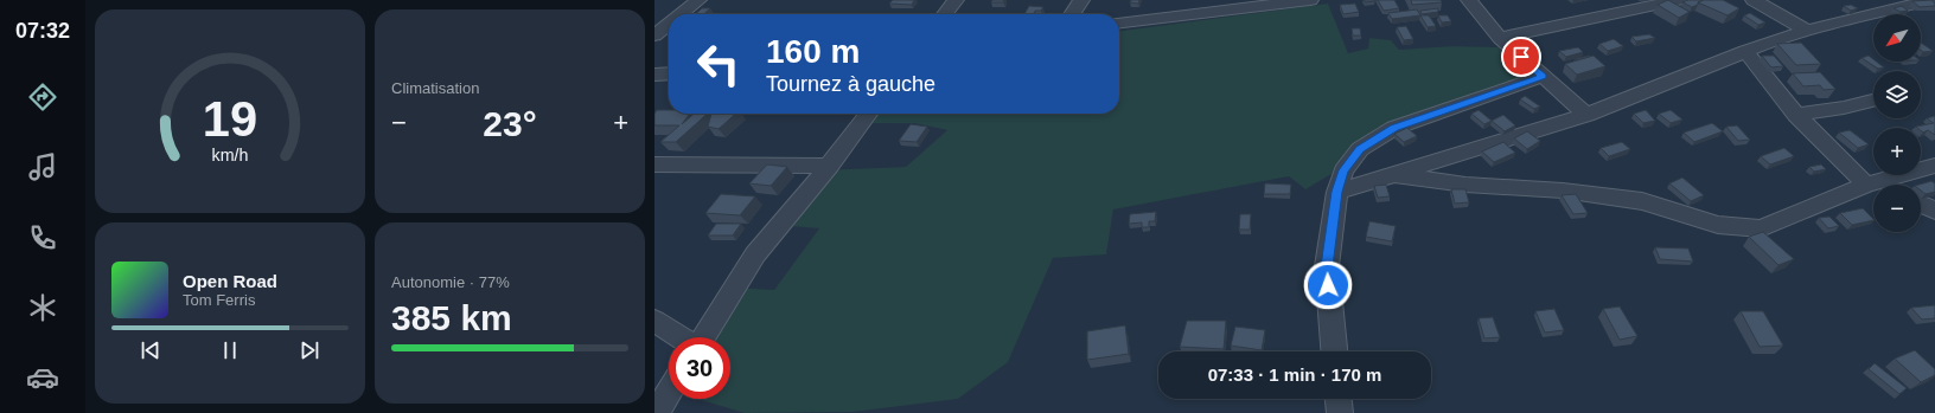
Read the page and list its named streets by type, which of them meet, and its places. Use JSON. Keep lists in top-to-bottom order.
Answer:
{
  "north": "bottom left",
  "page": {
    "tabs": "07:32",
    "tile": [
      "Climatisation",
      ["Autonomie · 77%", "385 km"]
    ],
    "map_buttons": ["+", "−"],
    "turn": ["160 m", "Tournez à gauche"],
    "heat": ["−", "23°", "+"],
    "song": ["Open Road", "Tom Ferris"],
    "limit": "30",
    "trip": "07:33 · 1 min · 170 m",
    "gauge": ["19", "km/h"]
  }
}
